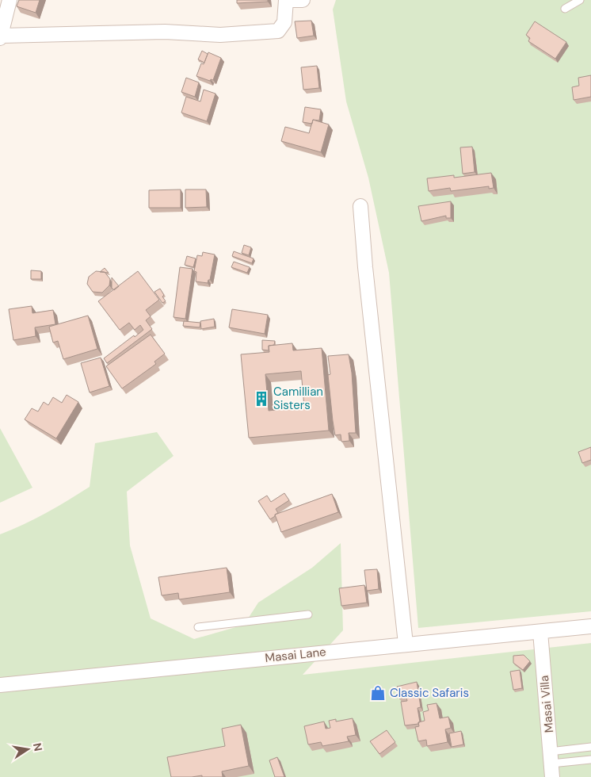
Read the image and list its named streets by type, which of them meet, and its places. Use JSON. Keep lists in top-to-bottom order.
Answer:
{
  "streets": {
    "street": ["Masai Lane", "Masai Villa"]
  },
  "crossings": [
    ["Masai Lane", "Masai Villa"]
  ],
  "places": {
    "building": ["Camillian Sisters"],
    "shop": ["Classic Safaris"]
  },
  "north": "right"
}
